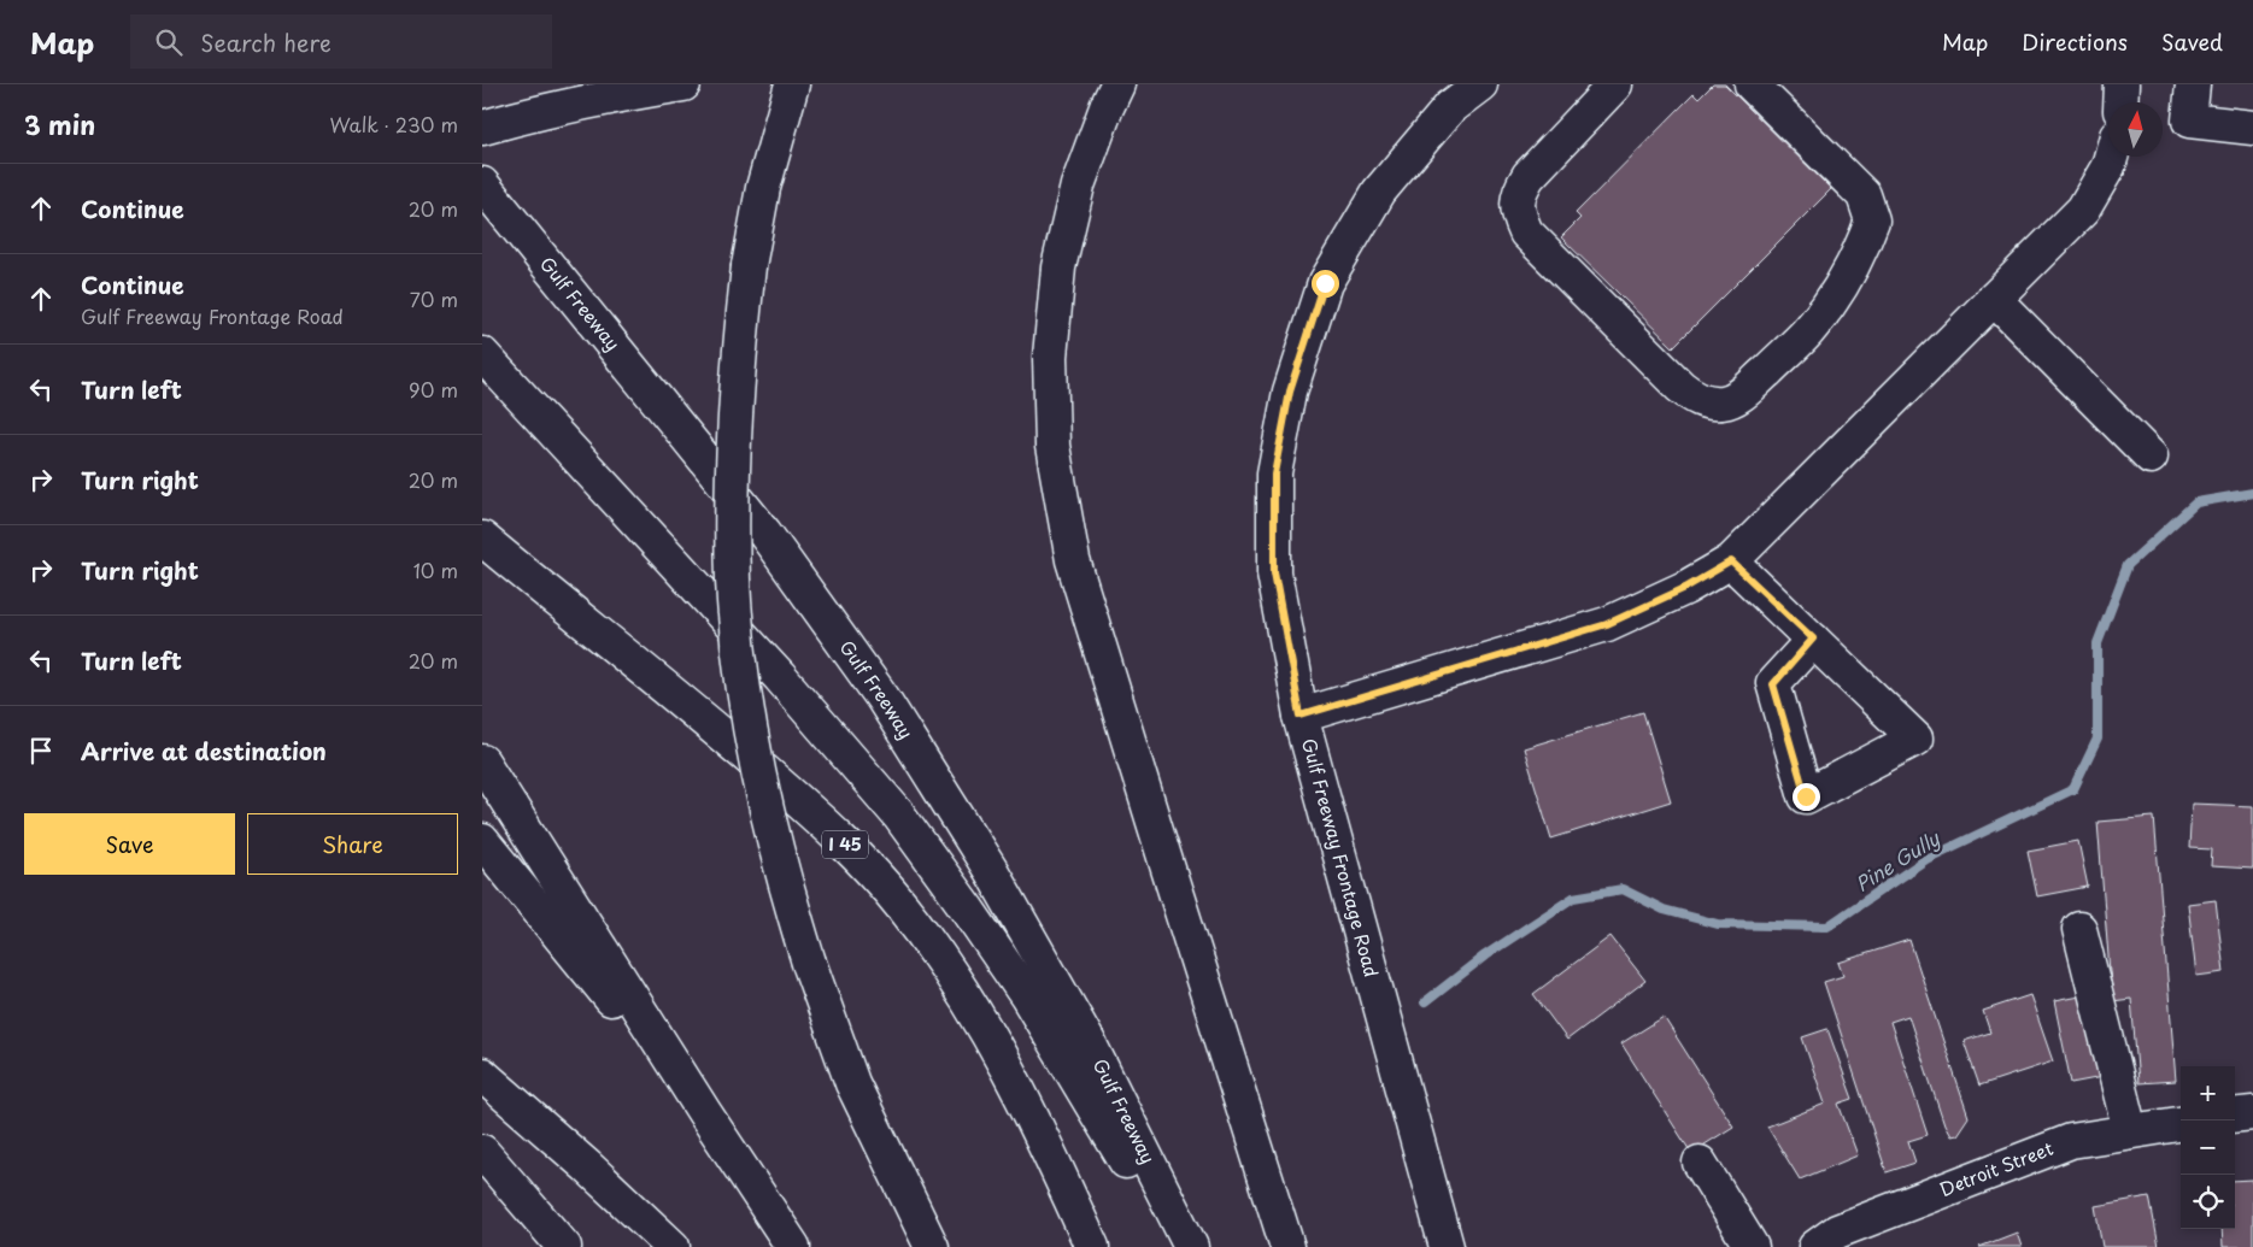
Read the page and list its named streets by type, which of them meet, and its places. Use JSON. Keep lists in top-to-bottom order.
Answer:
{
  "streets": {
    "main road": [
      "Gulf Freeway",
      "I 45",
      "Gulf Freeway Frontage Road",
      "Detroit Street"
    ]
  },
  "water": ["Pine Gully"],
  "north": "top",
  "page": {
    "header": "Map",
    "search": "Search here",
    "nav": ["Map", "Directions", "Saved"],
    "heading": ["3 min", "Walk · 230 m"],
    "list": [
      ["Continue", "20 m"],
      ["Continue", "Gulf Freeway Frontage Road", "70 m"],
      ["Turn left", "90 m"],
      ["Turn right", "20 m"],
      ["Turn right", "10 m"],
      ["Turn left", "20 m"],
      "Arrive at destination"
    ],
    "buttons": ["Save", "Share"],
    "map_buttons": ["+", "−"]
  }
}
